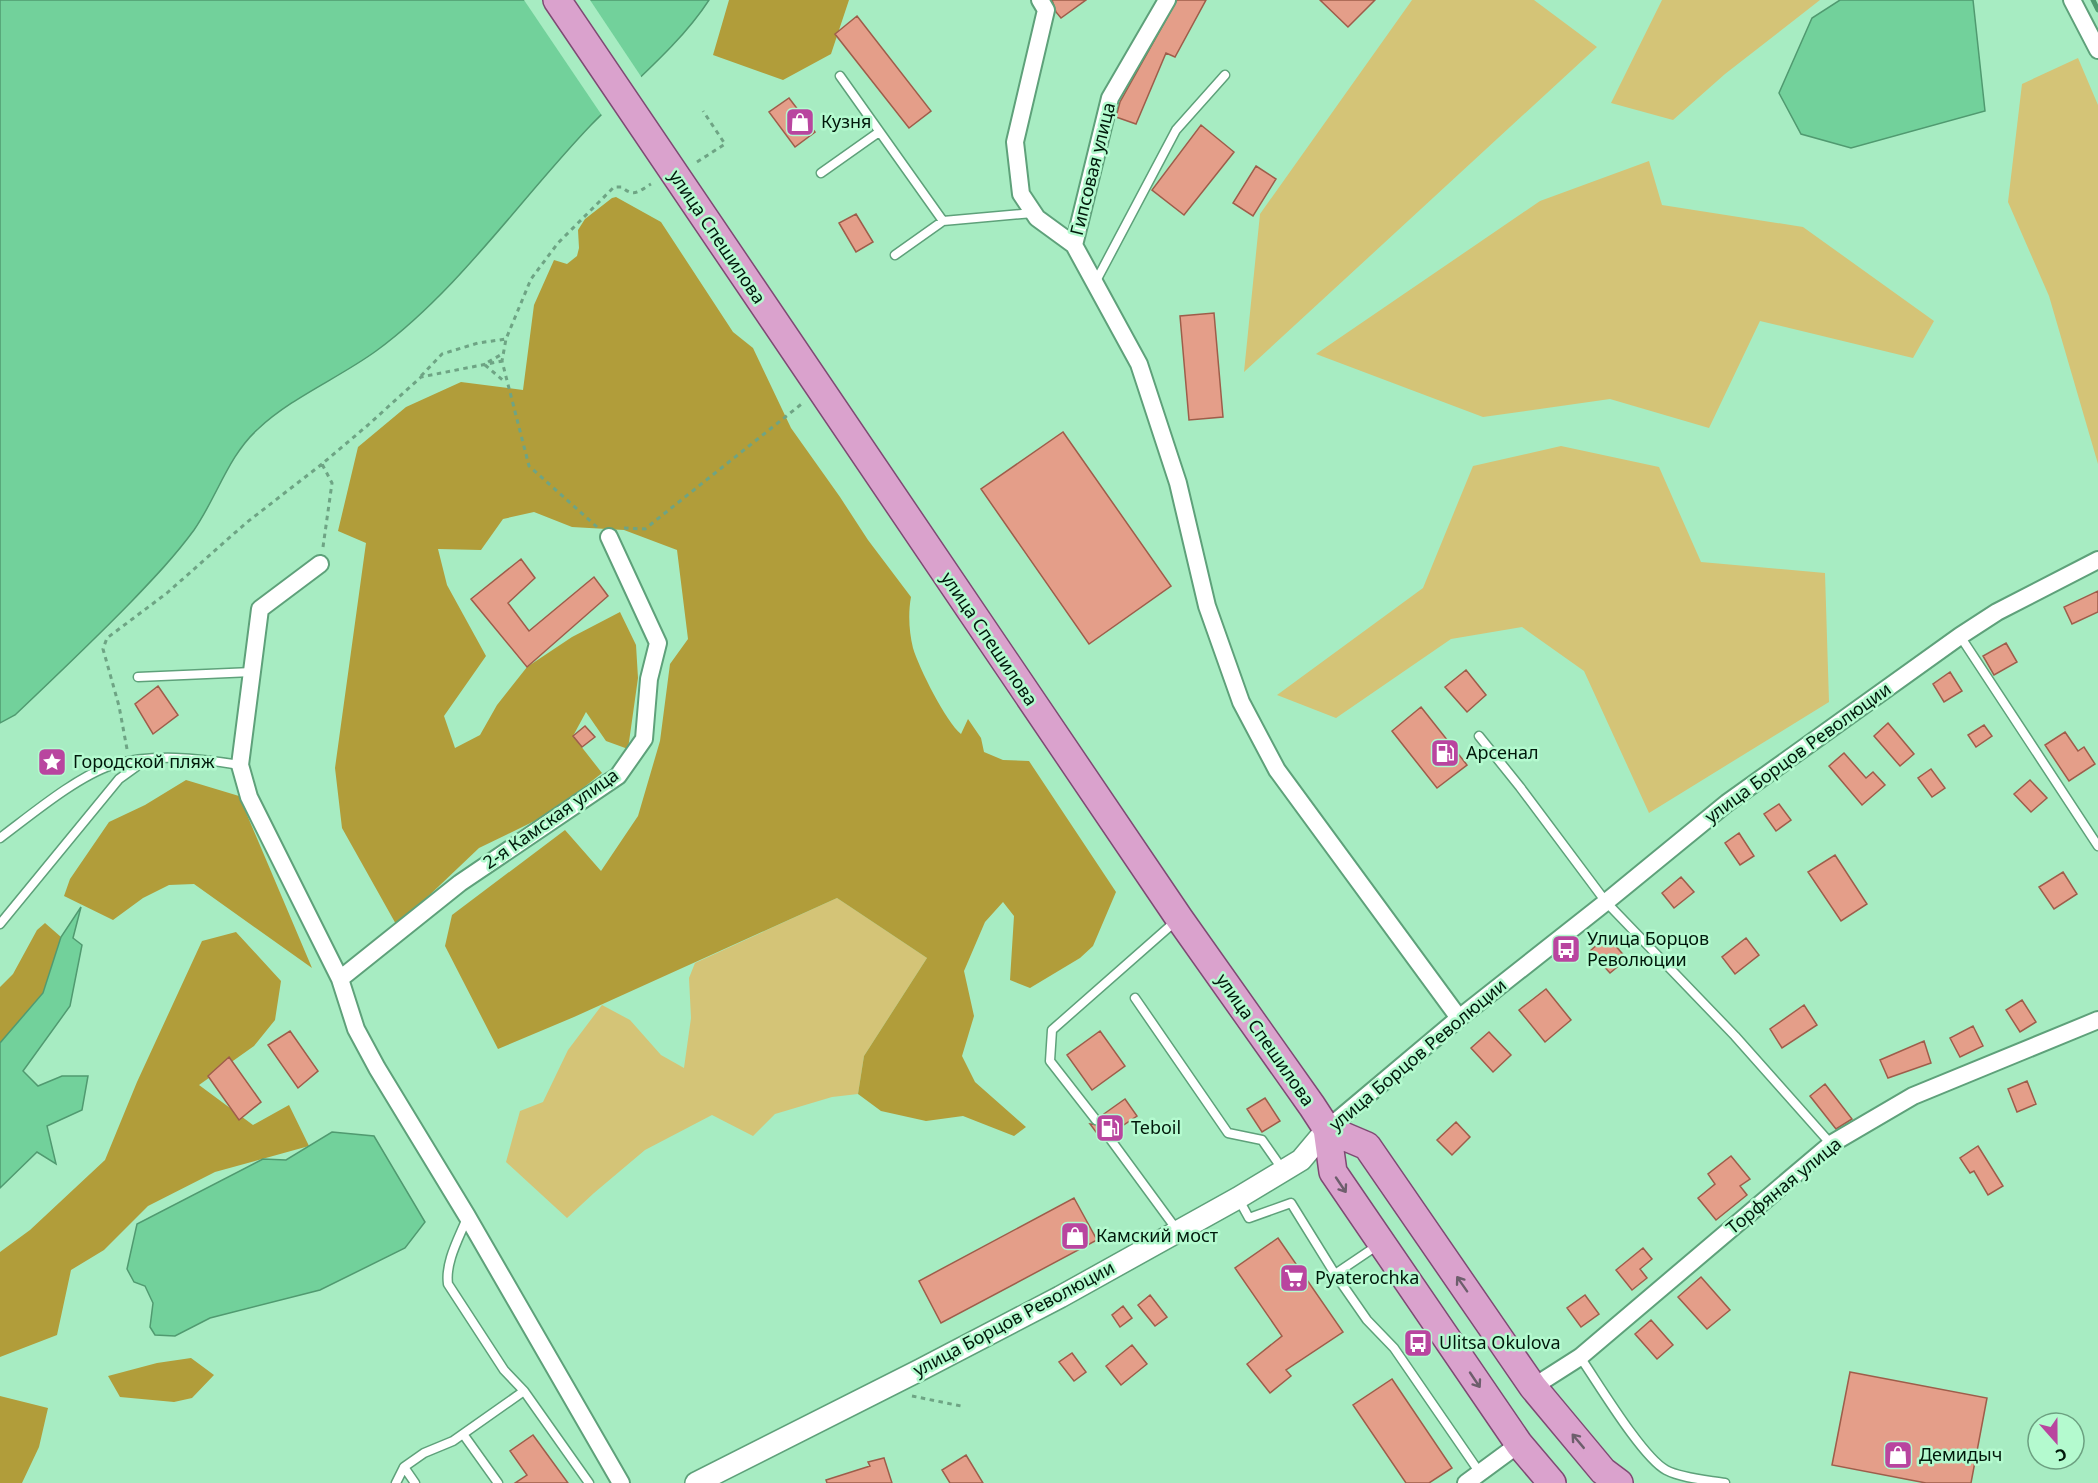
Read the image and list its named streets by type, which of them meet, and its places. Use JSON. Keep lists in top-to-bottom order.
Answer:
{
  "streets": {
    "main road": ["улица Спешилова"],
    "street": [
      "Гипсовая улица",
      "улица Борцов Революции",
      "2-я Камская улица",
      "Торфяная улица"
    ]
  },
  "crossings": [
    ["улица Спешилова", "улица Борцов Революции"]
  ],
  "places": {
    "shop": ["Кузня", "Камский мост", "Демидыч"],
    "fuel station": ["Арсенал", "Teboil"],
    "place": ["Городской пляж"],
    "bus stop": ["Улица Борцов Революции", "Ulitsa Okulova"],
    "supermarket": ["Pyaterochka"]
  },
  "north": "bottom"
}
